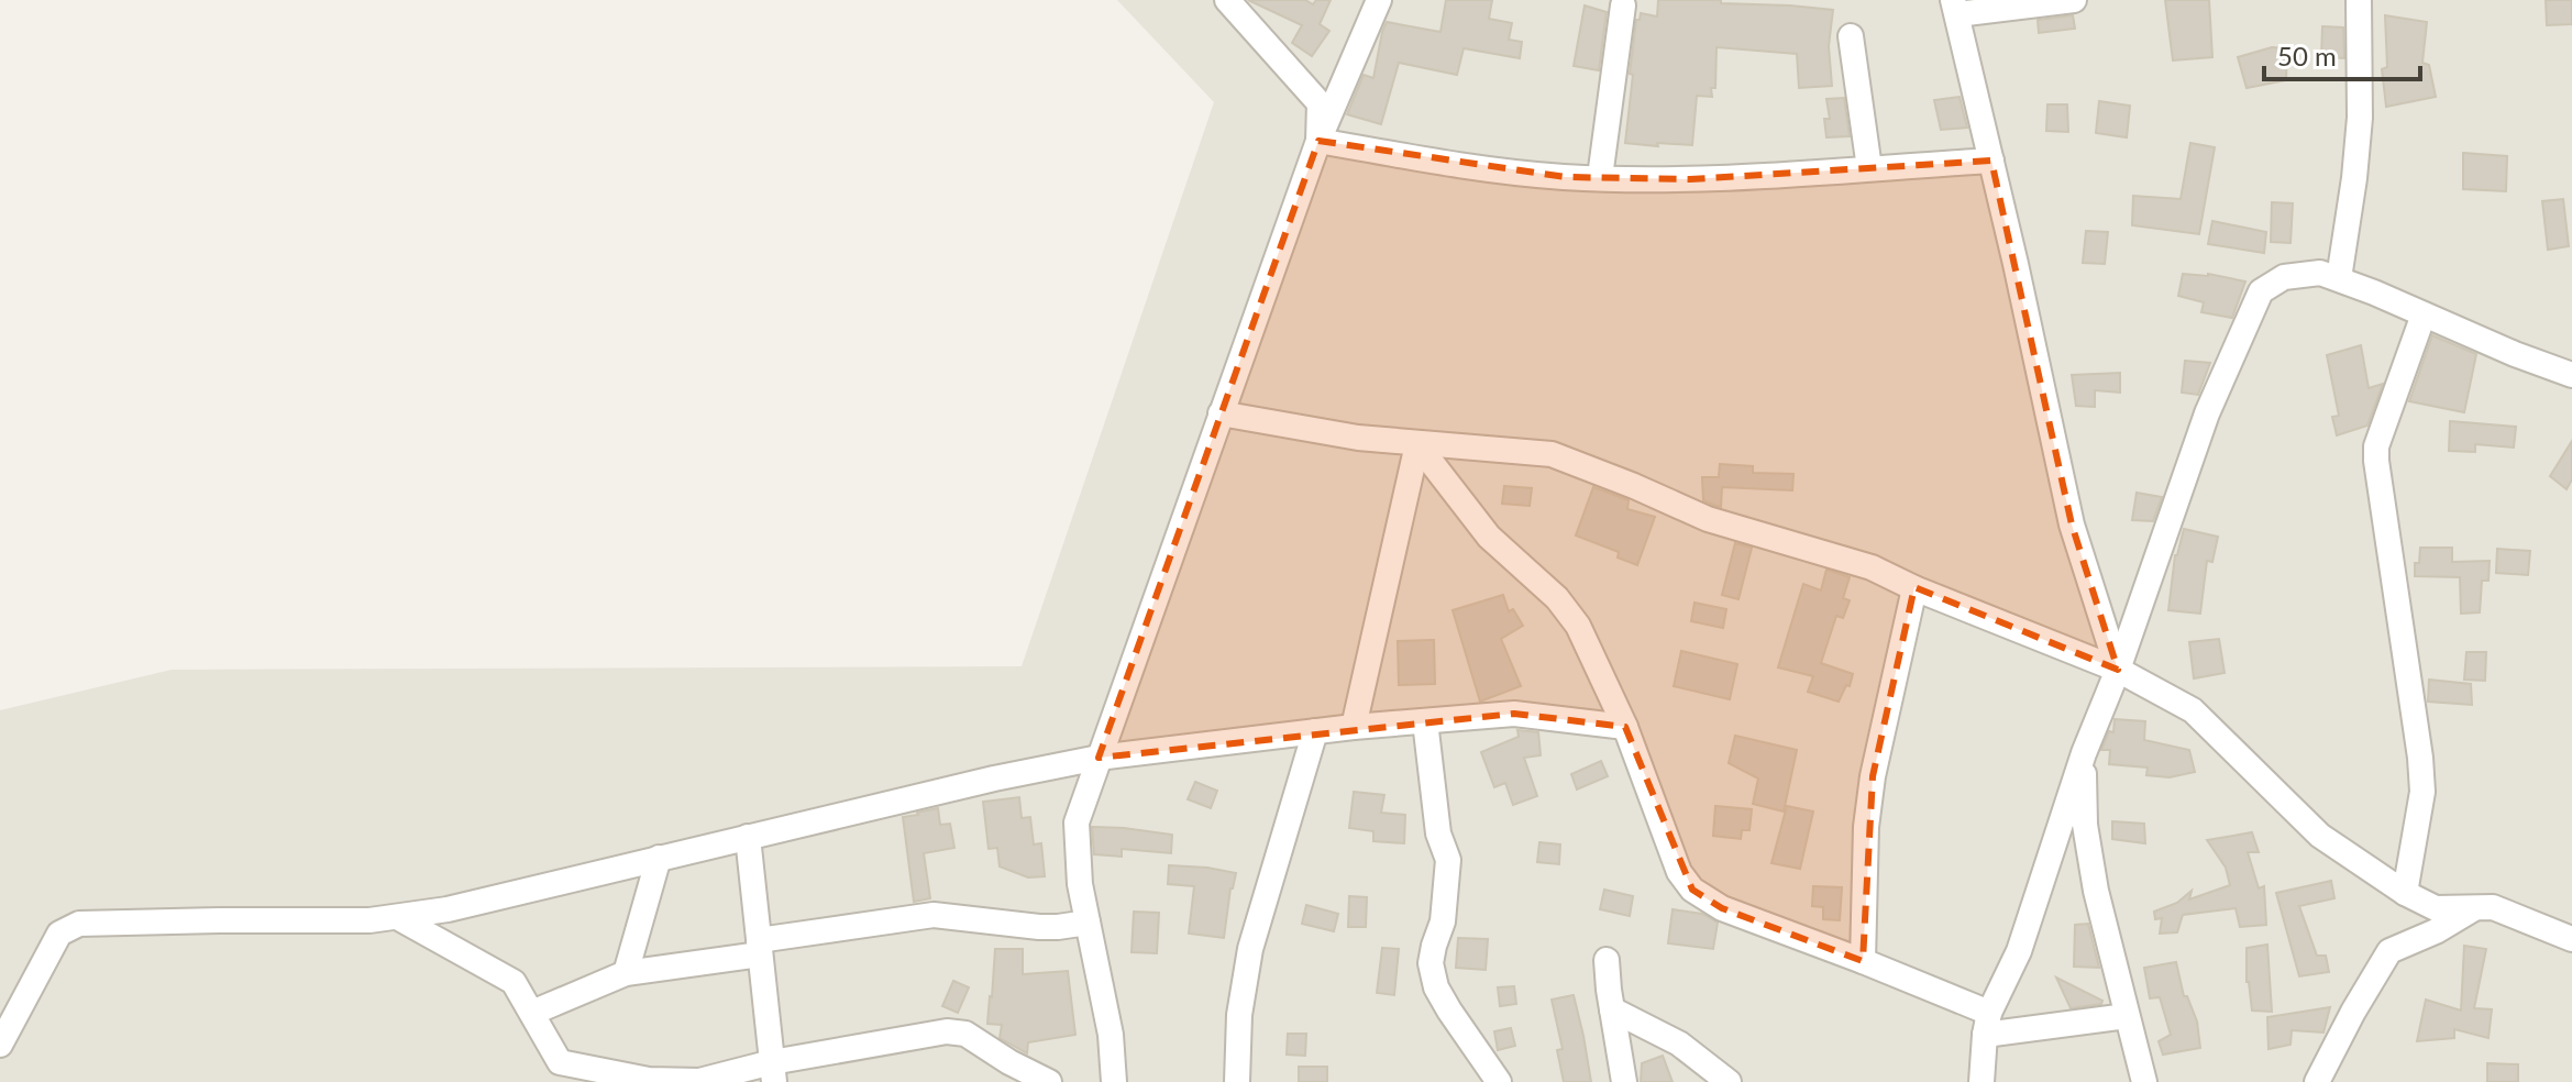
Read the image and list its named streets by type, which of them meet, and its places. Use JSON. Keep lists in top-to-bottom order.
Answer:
{
  "scale_bar": "50 m"
}
